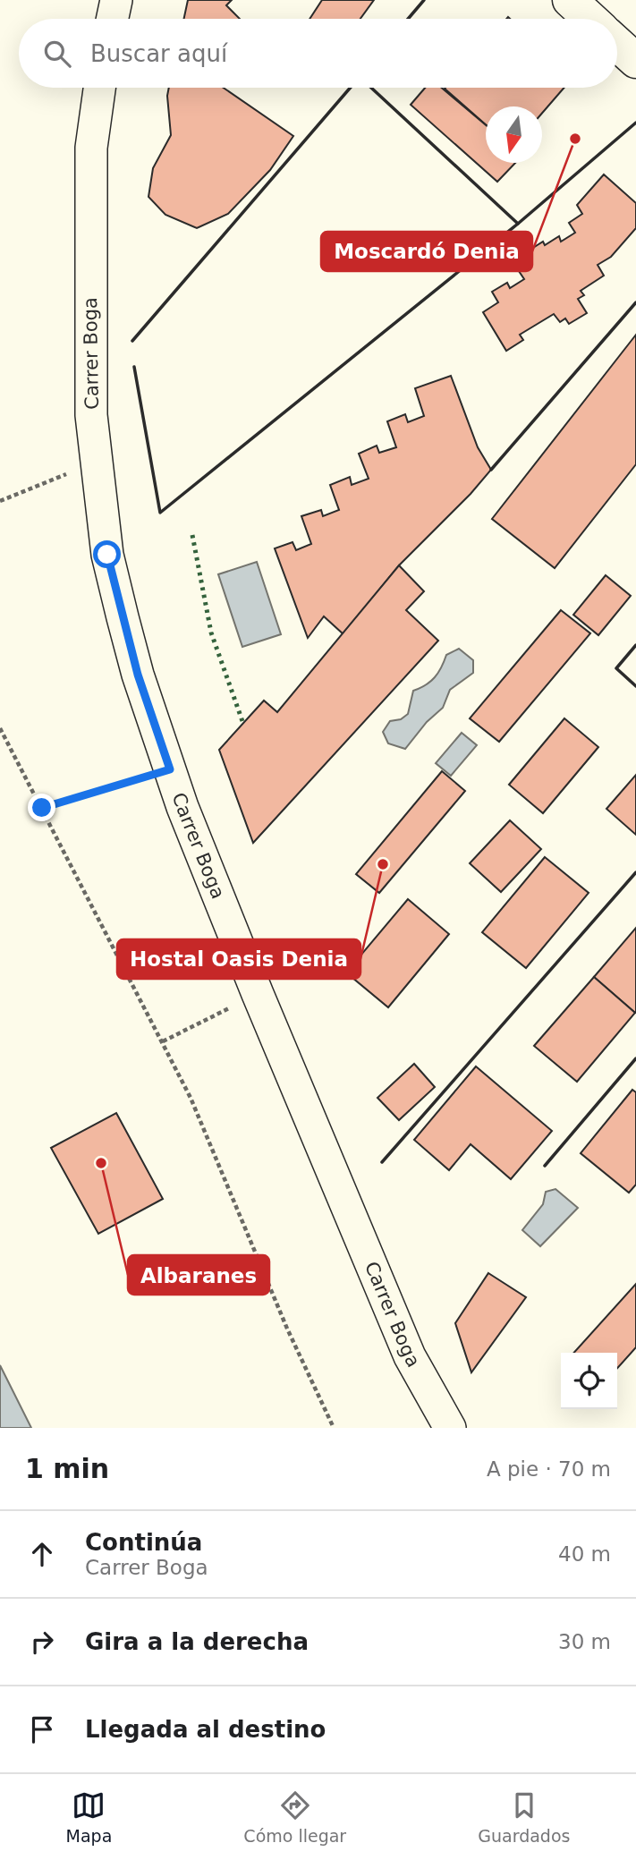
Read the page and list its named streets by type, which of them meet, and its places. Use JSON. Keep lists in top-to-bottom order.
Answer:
{
  "streets": {
    "street": ["Carrer Boga"]
  },
  "places": ["Moscardó Denia", "Hostal Oasis Denia", "Albaranes"],
  "north": "bottom",
  "page": {
    "search": "Buscar aquí",
    "heading": ["1 min", "A pie · 70 m"],
    "list": [
      ["Continúa", "Carrer Boga", "40 m"],
      ["Gira a la derecha", "30 m"],
      "Llegada al destino"
    ],
    "nav": ["Mapa", "Cómo llegar", "Guardados"]
  }
}
